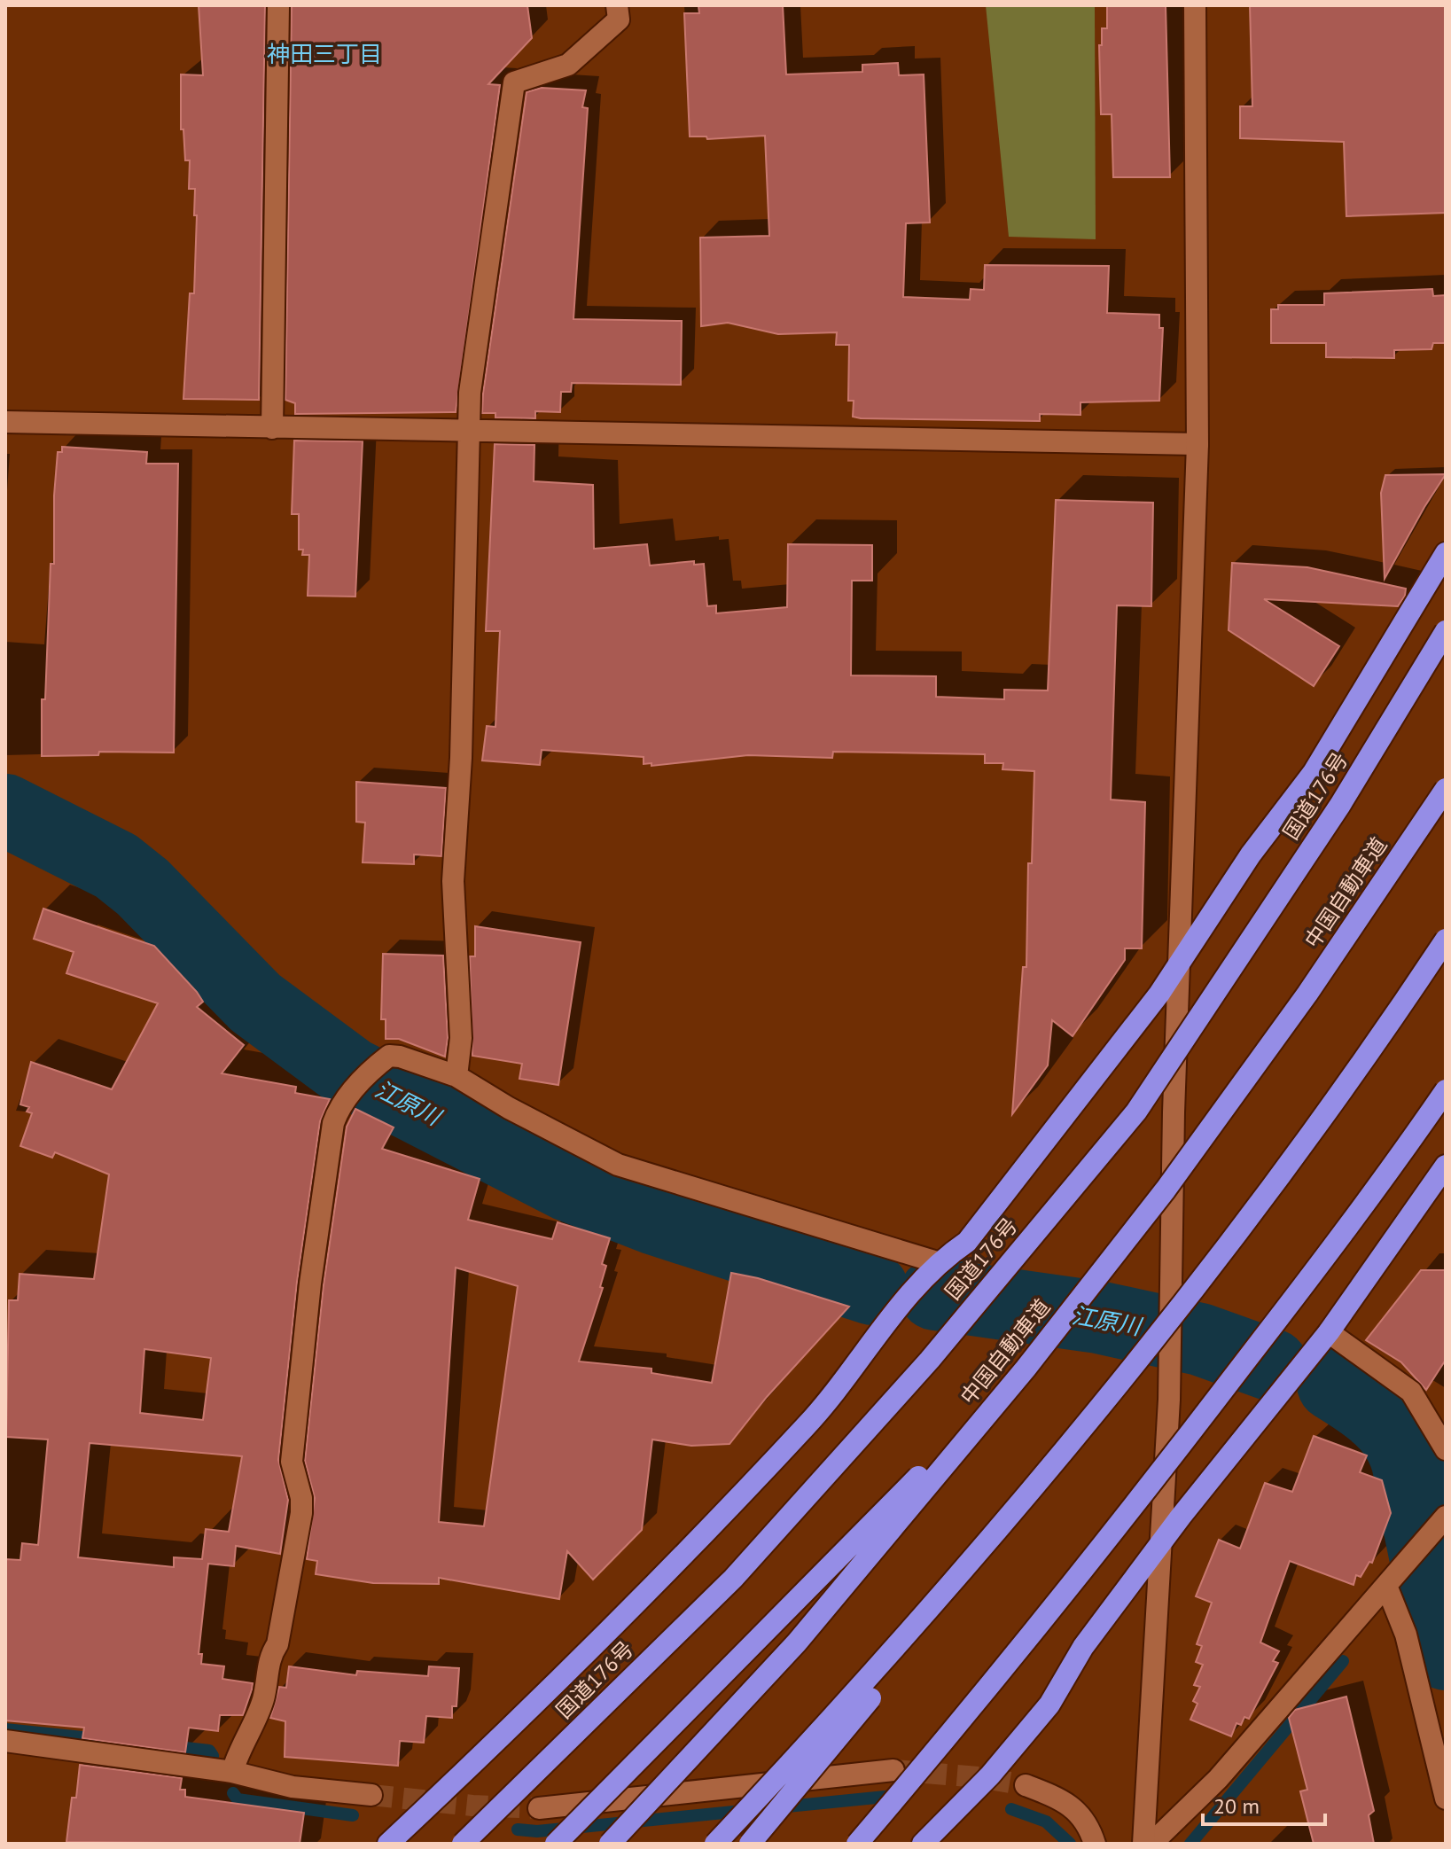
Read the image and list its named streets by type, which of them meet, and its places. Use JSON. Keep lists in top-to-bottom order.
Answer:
{
  "streets": {
    "highway": ["国道176号", "中国自動車道"]
  },
  "districts": ["神田三丁目"],
  "water": ["江原川"],
  "scale_bar": "20 m"
}
